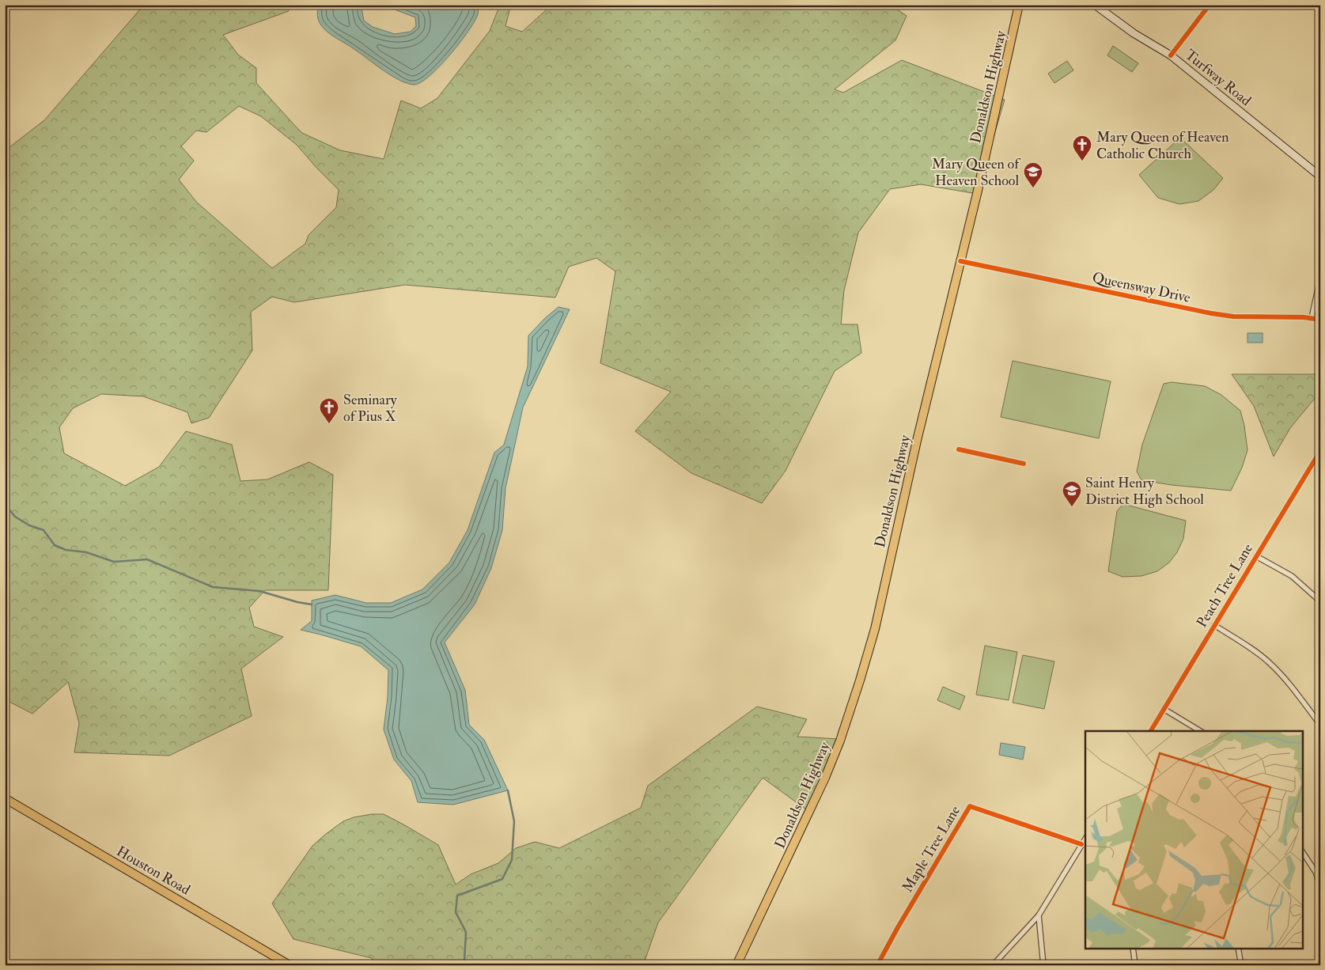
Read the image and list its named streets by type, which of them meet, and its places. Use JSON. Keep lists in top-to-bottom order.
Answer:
{
  "streets": {
    "main road": ["Turfway Road", "Donaldson Highway", "Houston Road"],
    "street": ["Queensway Drive", "Peach Tree Lane", "Maple Tree Lane"]
  },
  "crossings": [
    ["Donaldson Highway", "Queensway Drive"]
  ],
  "places": {
    "church": ["Mary Queen of Heaven Catholic Church", "Seminary of Pius X"],
    "school or university": ["Mary Queen of Heaven School", "Saint Henry District High School"]
  }
}
